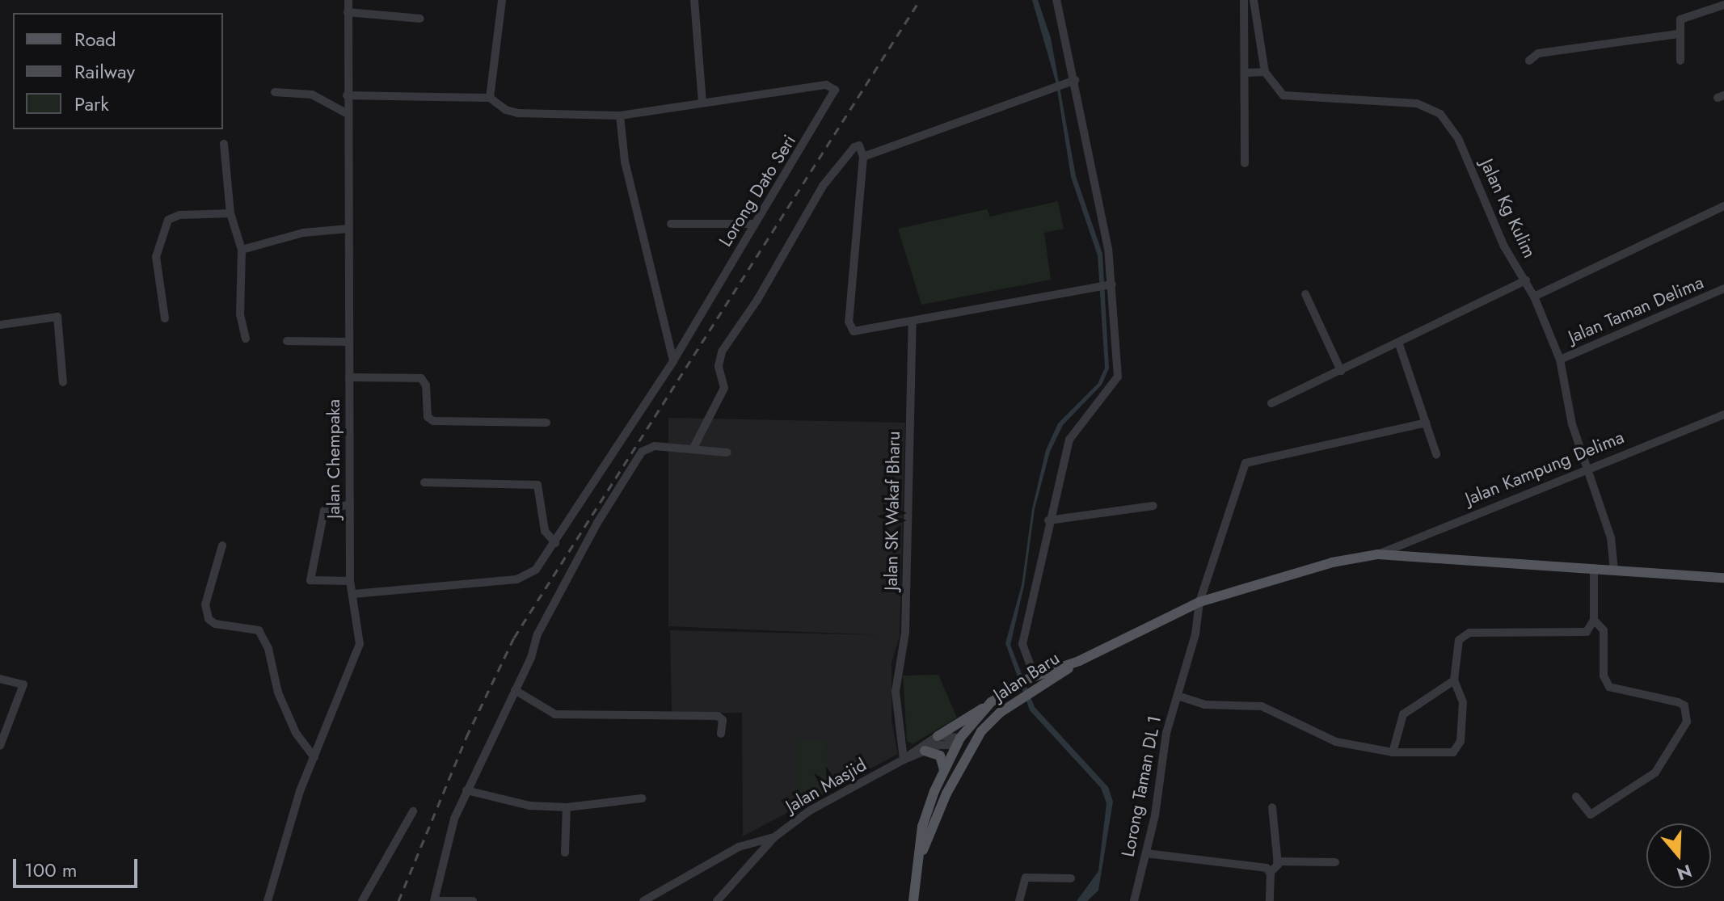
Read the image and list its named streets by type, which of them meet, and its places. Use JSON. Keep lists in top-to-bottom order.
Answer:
{
  "streets": {
    "main road": ["Jalan Baru"],
    "street": [
      "Lorong Dato Seri",
      "Jalan Kg Kulim",
      "Jalan Taman Delima",
      "Jalan Chempaka",
      "Jalan Kampung Delima",
      "Jalan SK Wakaf Bharu",
      "Jalan Masjid",
      "Lorong Taman DL 1"
    ]
  },
  "crossings": [
    ["Lorong Dato Seri", "Jalan Chempaka"],
    ["Jalan Kg Kulim", "Jalan Taman Delima"],
    ["Jalan Kg Kulim", "Jalan Kampung Delima"],
    ["Jalan SK Wakaf Bharu", "Jalan Masjid"],
    ["Jalan Baru", "Jalan Masjid"]
  ],
  "legend": ["Road", "Railway", "Park"],
  "scale_bar": "100 m",
  "north": "bottom"
}
